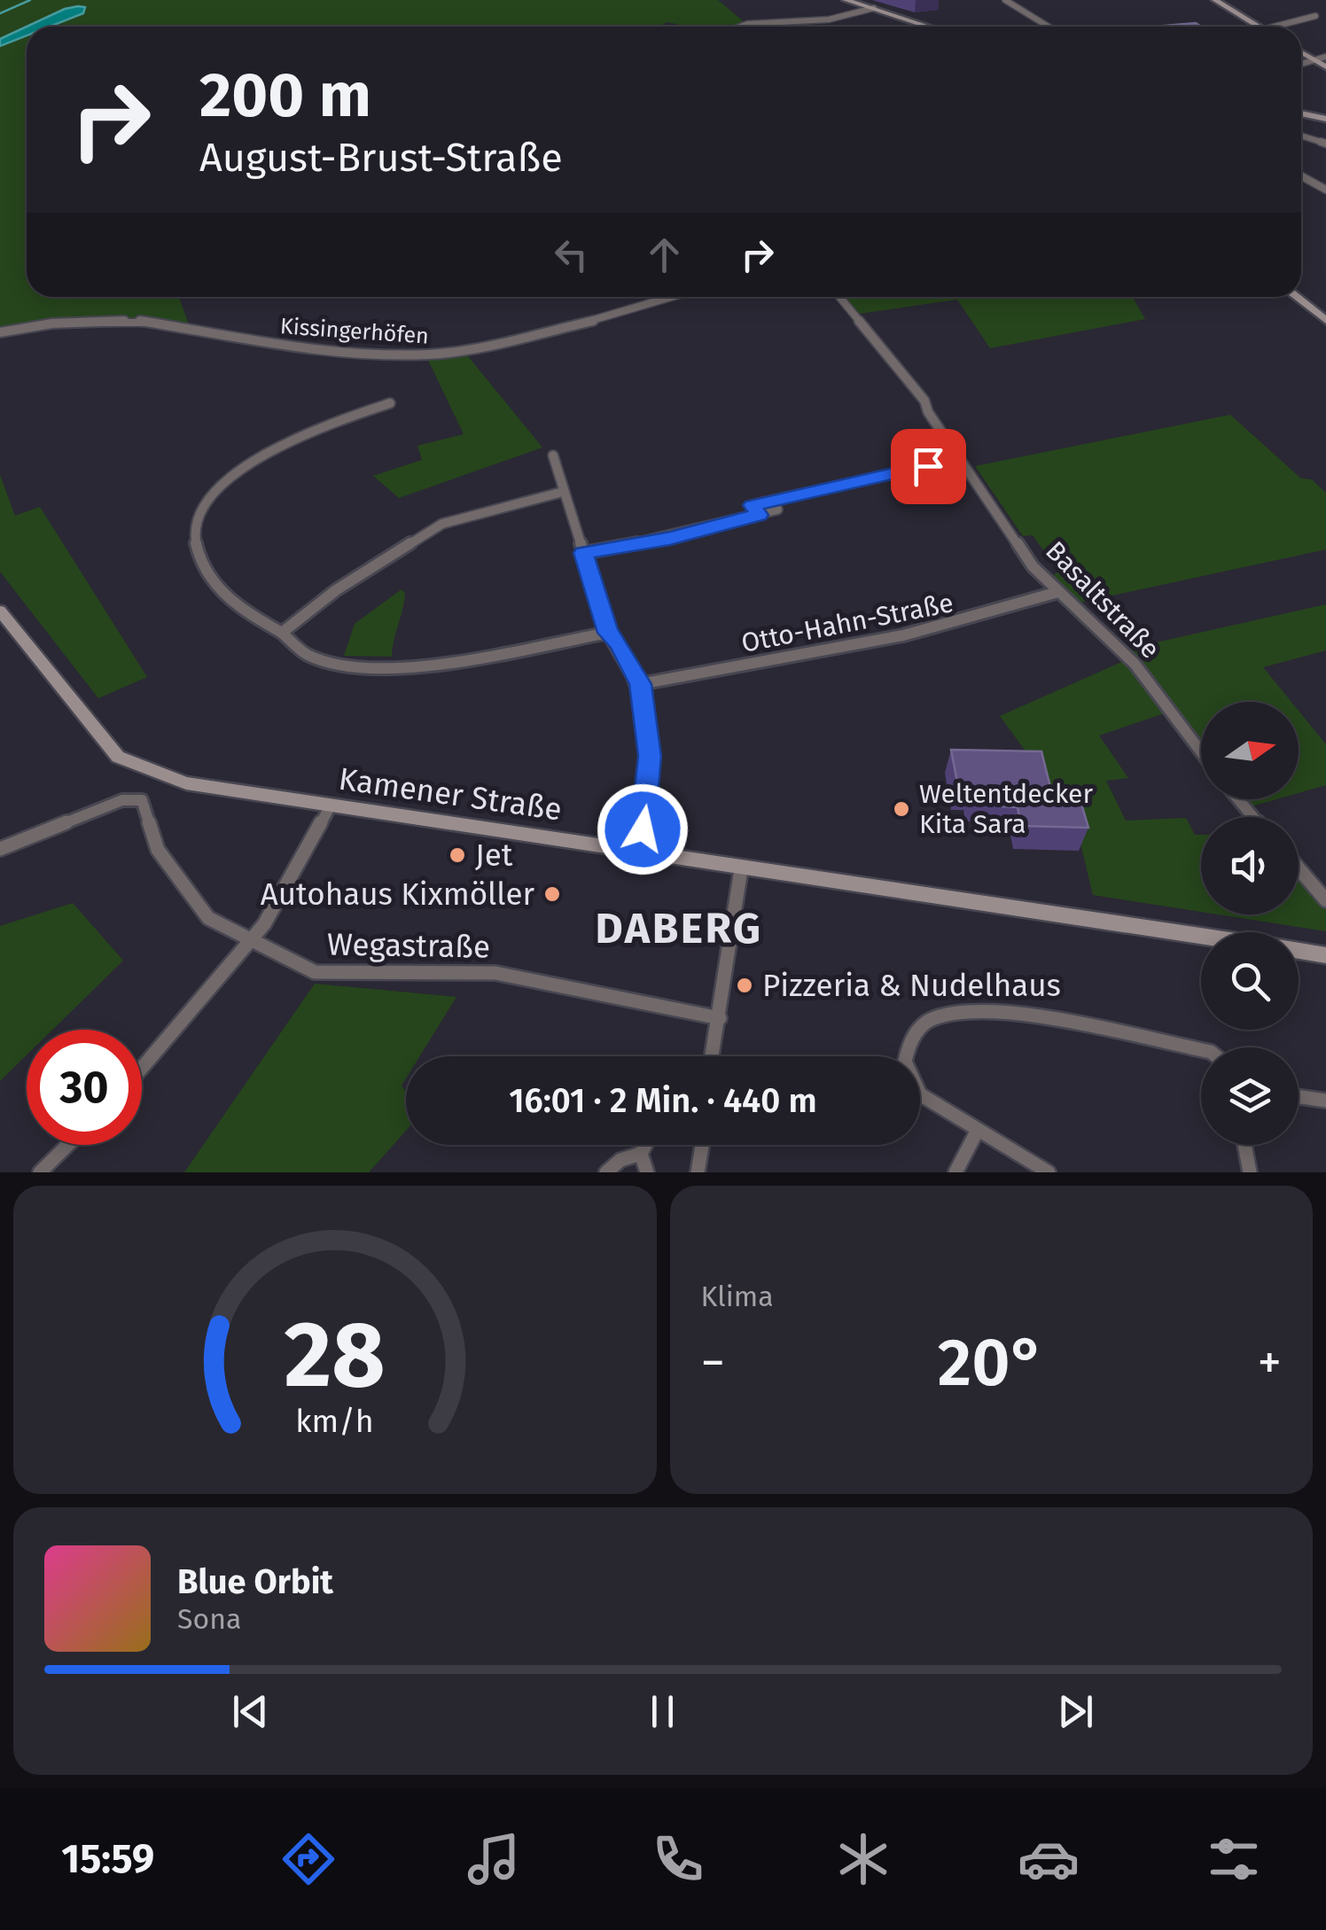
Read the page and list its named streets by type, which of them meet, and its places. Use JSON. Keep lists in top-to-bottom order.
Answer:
{
  "streets": {
    "main road": ["Kamener Straße"],
    "street": [
      "Kissingerhöfen",
      "Basaltstraße",
      "Otto-Hahn-Straße",
      "Wegastraße"
    ]
  },
  "crossings": [
    ["Basaltstraße", "Otto-Hahn-Straße"]
  ],
  "districts": ["DABERG"],
  "places": [
    "Weltentdecker Kita Sara",
    "Jet",
    "Autohaus Kixmöller",
    "Pizzeria & Nudelhaus"
  ],
  "north": "right",
  "page": {
    "turn": ["200 m", "August-Brust-Straße"],
    "limit": "30",
    "trip": "16:01 · 2 Min. · 440 m",
    "tile": "Klima",
    "heat": ["−", "20°", "+"],
    "song": ["Blue Orbit", "Sona"],
    "tabs": "15:59",
    "gauge": ["28", "km/h"]
  }
}
